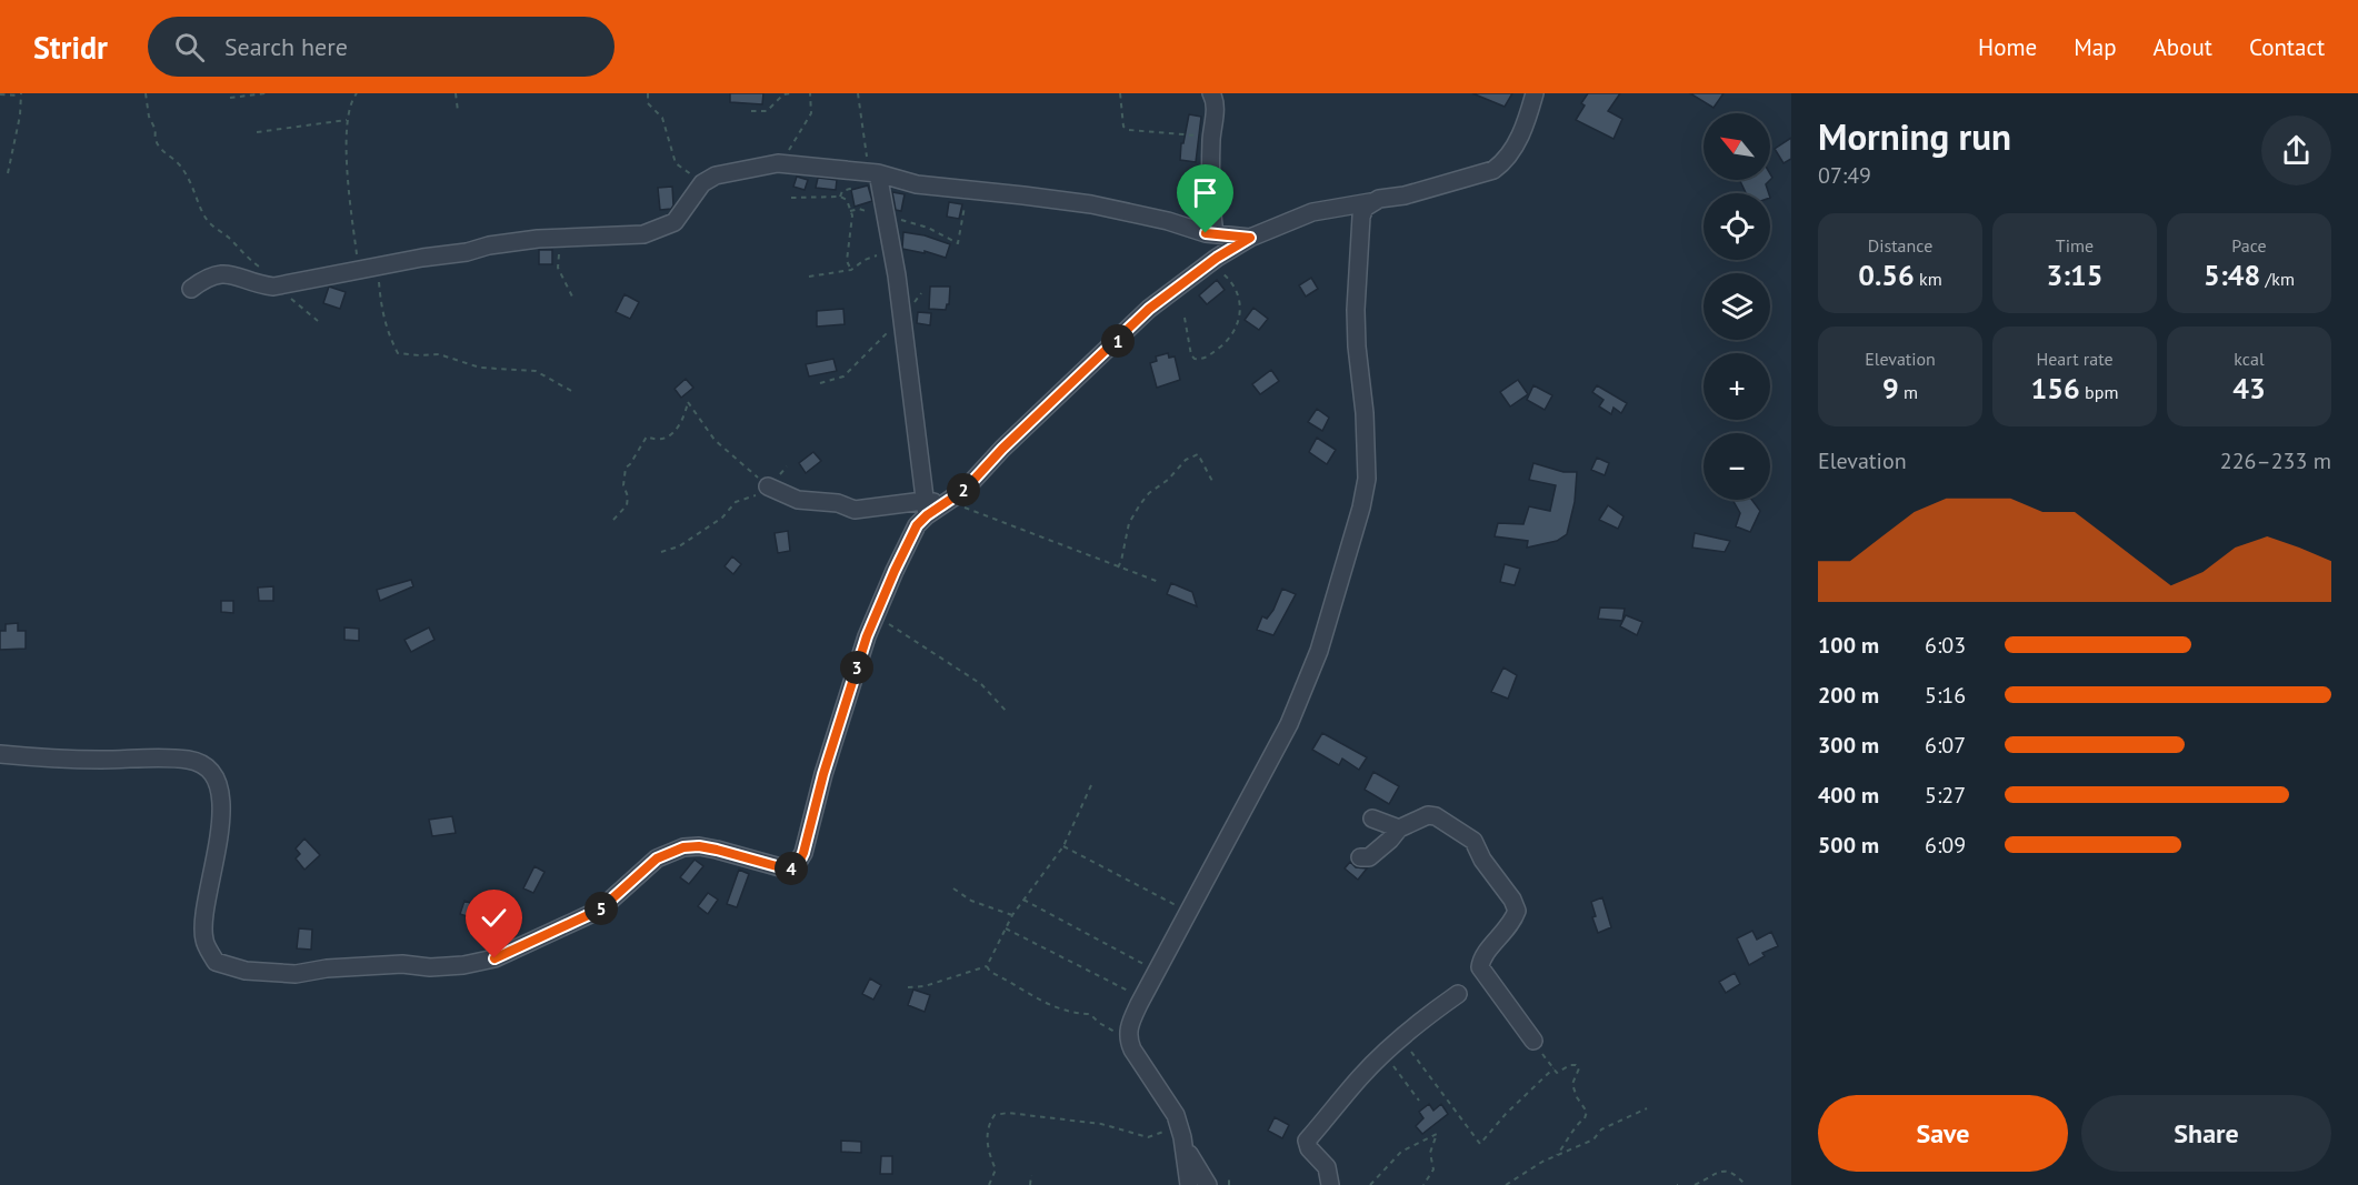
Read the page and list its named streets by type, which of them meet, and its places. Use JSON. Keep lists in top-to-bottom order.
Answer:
{
  "north": "top left",
  "page": {
    "header": "Stridr",
    "search": "Search here",
    "nav": [
      "Home",
      "Map",
      "About",
      "Contact"
    ],
    "heading": ["Morning run", "07:49"],
    "map_buttons": ["+", "−"],
    "stats": [
      ["Distance", "0.56 km"],
      ["Time", "3:15"],
      ["Pace", "5:48 /km"],
      ["Elevation", "9 m"],
      ["Heart rate", "156 bpm"],
      ["kcal", "43"]
    ],
    "pins": [
      "1",
      "2",
      "3",
      "4",
      "5"
    ],
    "chart": ["Elevation", "226–233 m"],
    "list": [
      {
        "name": "100 m",
        "note": "6:03"
      },
      {
        "name": "200 m",
        "note": "5:16"
      },
      {
        "name": "300 m",
        "note": "6:07"
      },
      {
        "name": "400 m",
        "note": "5:27"
      },
      {
        "name": "500 m",
        "note": "6:09"
      }
    ],
    "buttons": ["Save", "Share"]
  }
}
